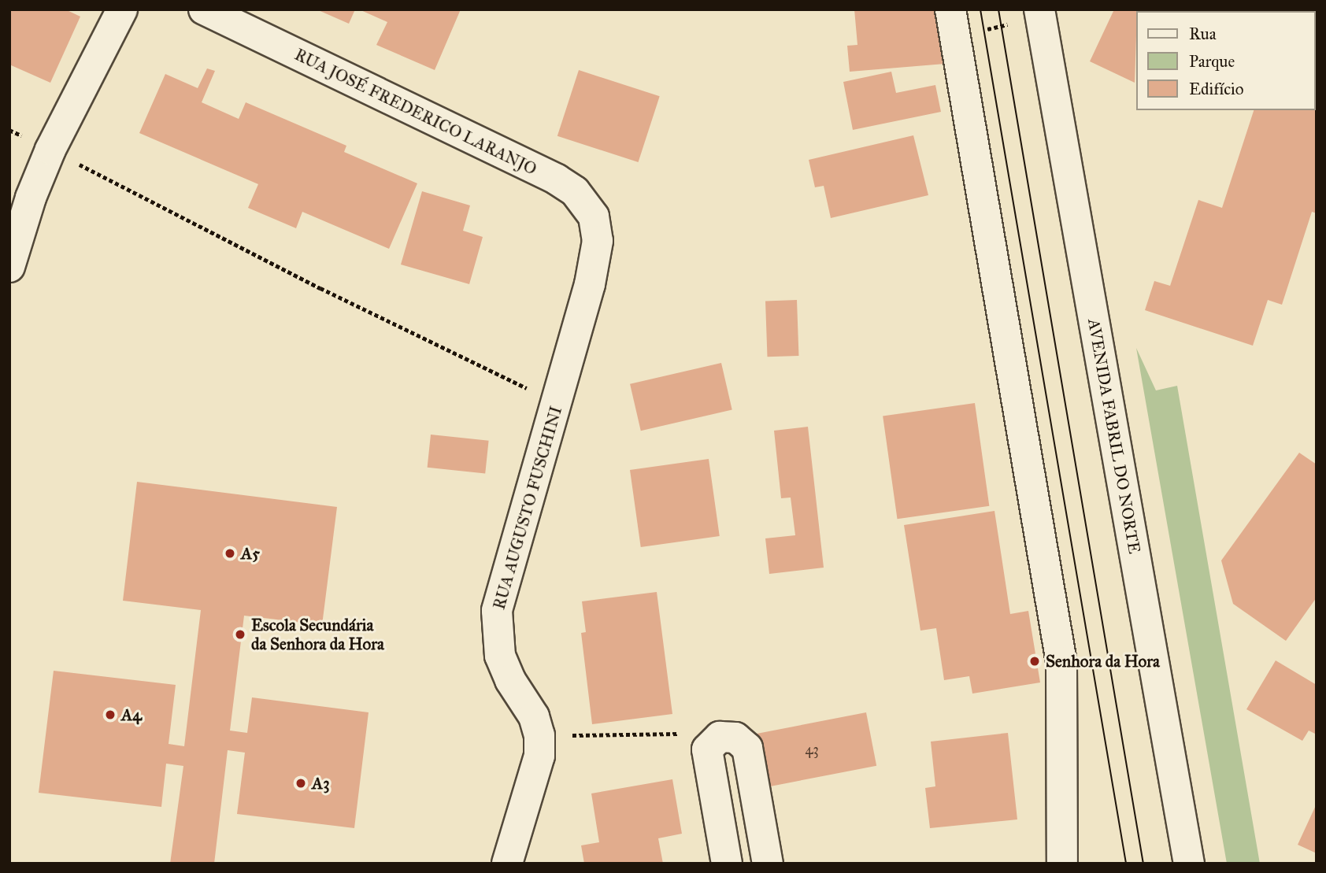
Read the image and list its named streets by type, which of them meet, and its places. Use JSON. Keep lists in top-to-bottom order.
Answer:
{
  "streets": {
    "street": ["RUA JOSÉ FREDERICO LARANJO", "AVENIDA FABRIL DO NORTE", "RUA AUGUSTO FUSCHINI"]
  },
  "crossings": [
    ["RUA JOSÉ FREDERICO LARANJO", "RUA AUGUSTO FUSCHINI"]
  ],
  "places": [
    "A5",
    "Escola Secundária da Senhora da Hora",
    "Senhora da Hora",
    "A4",
    "A3"
  ],
  "house_numbers": ["43"],
  "legend": ["Rua", "Parque", "Edifício"]
}
